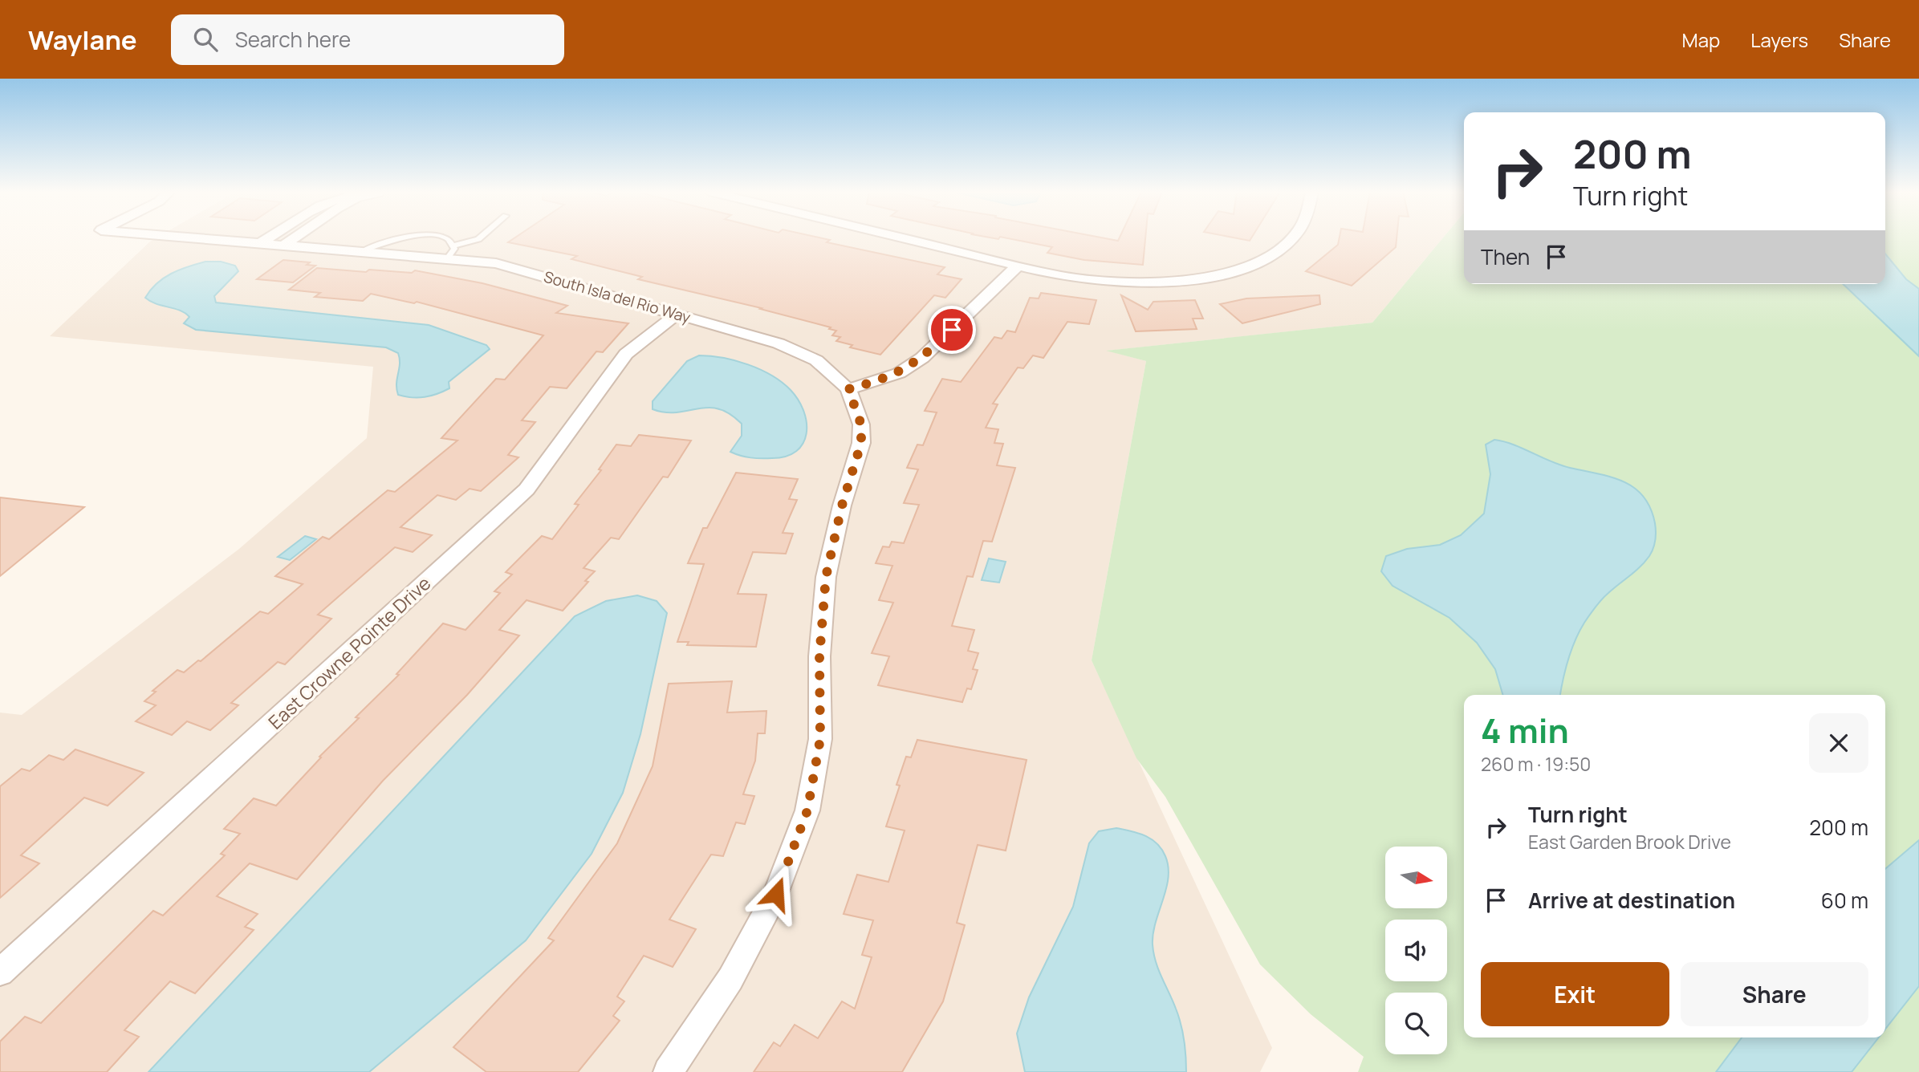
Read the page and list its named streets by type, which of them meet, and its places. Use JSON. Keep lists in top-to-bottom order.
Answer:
{
  "streets": {
    "street": ["South Isla del Rio Way", "East Crowne Pointe Drive"]
  },
  "crossings": [
    ["South Isla del Rio Way", "East Crowne Pointe Drive"]
  ],
  "north": "right",
  "page": {
    "header": "Waylane",
    "search": "Search here",
    "nav": ["Map", "Layers", "Share"],
    "turn": ["200 m", "Turn right"],
    "then": "Then",
    "heading": ["4 min", "260 m · 19:50"],
    "list": [
      {
        "name": "Turn right",
        "note": "East Garden Brook Drive",
        "value": "200 m"
      },
      {
        "name": "Arrive at destination",
        "value": "60 m"
      }
    ],
    "buttons": ["Exit", "Share"]
  }
}
